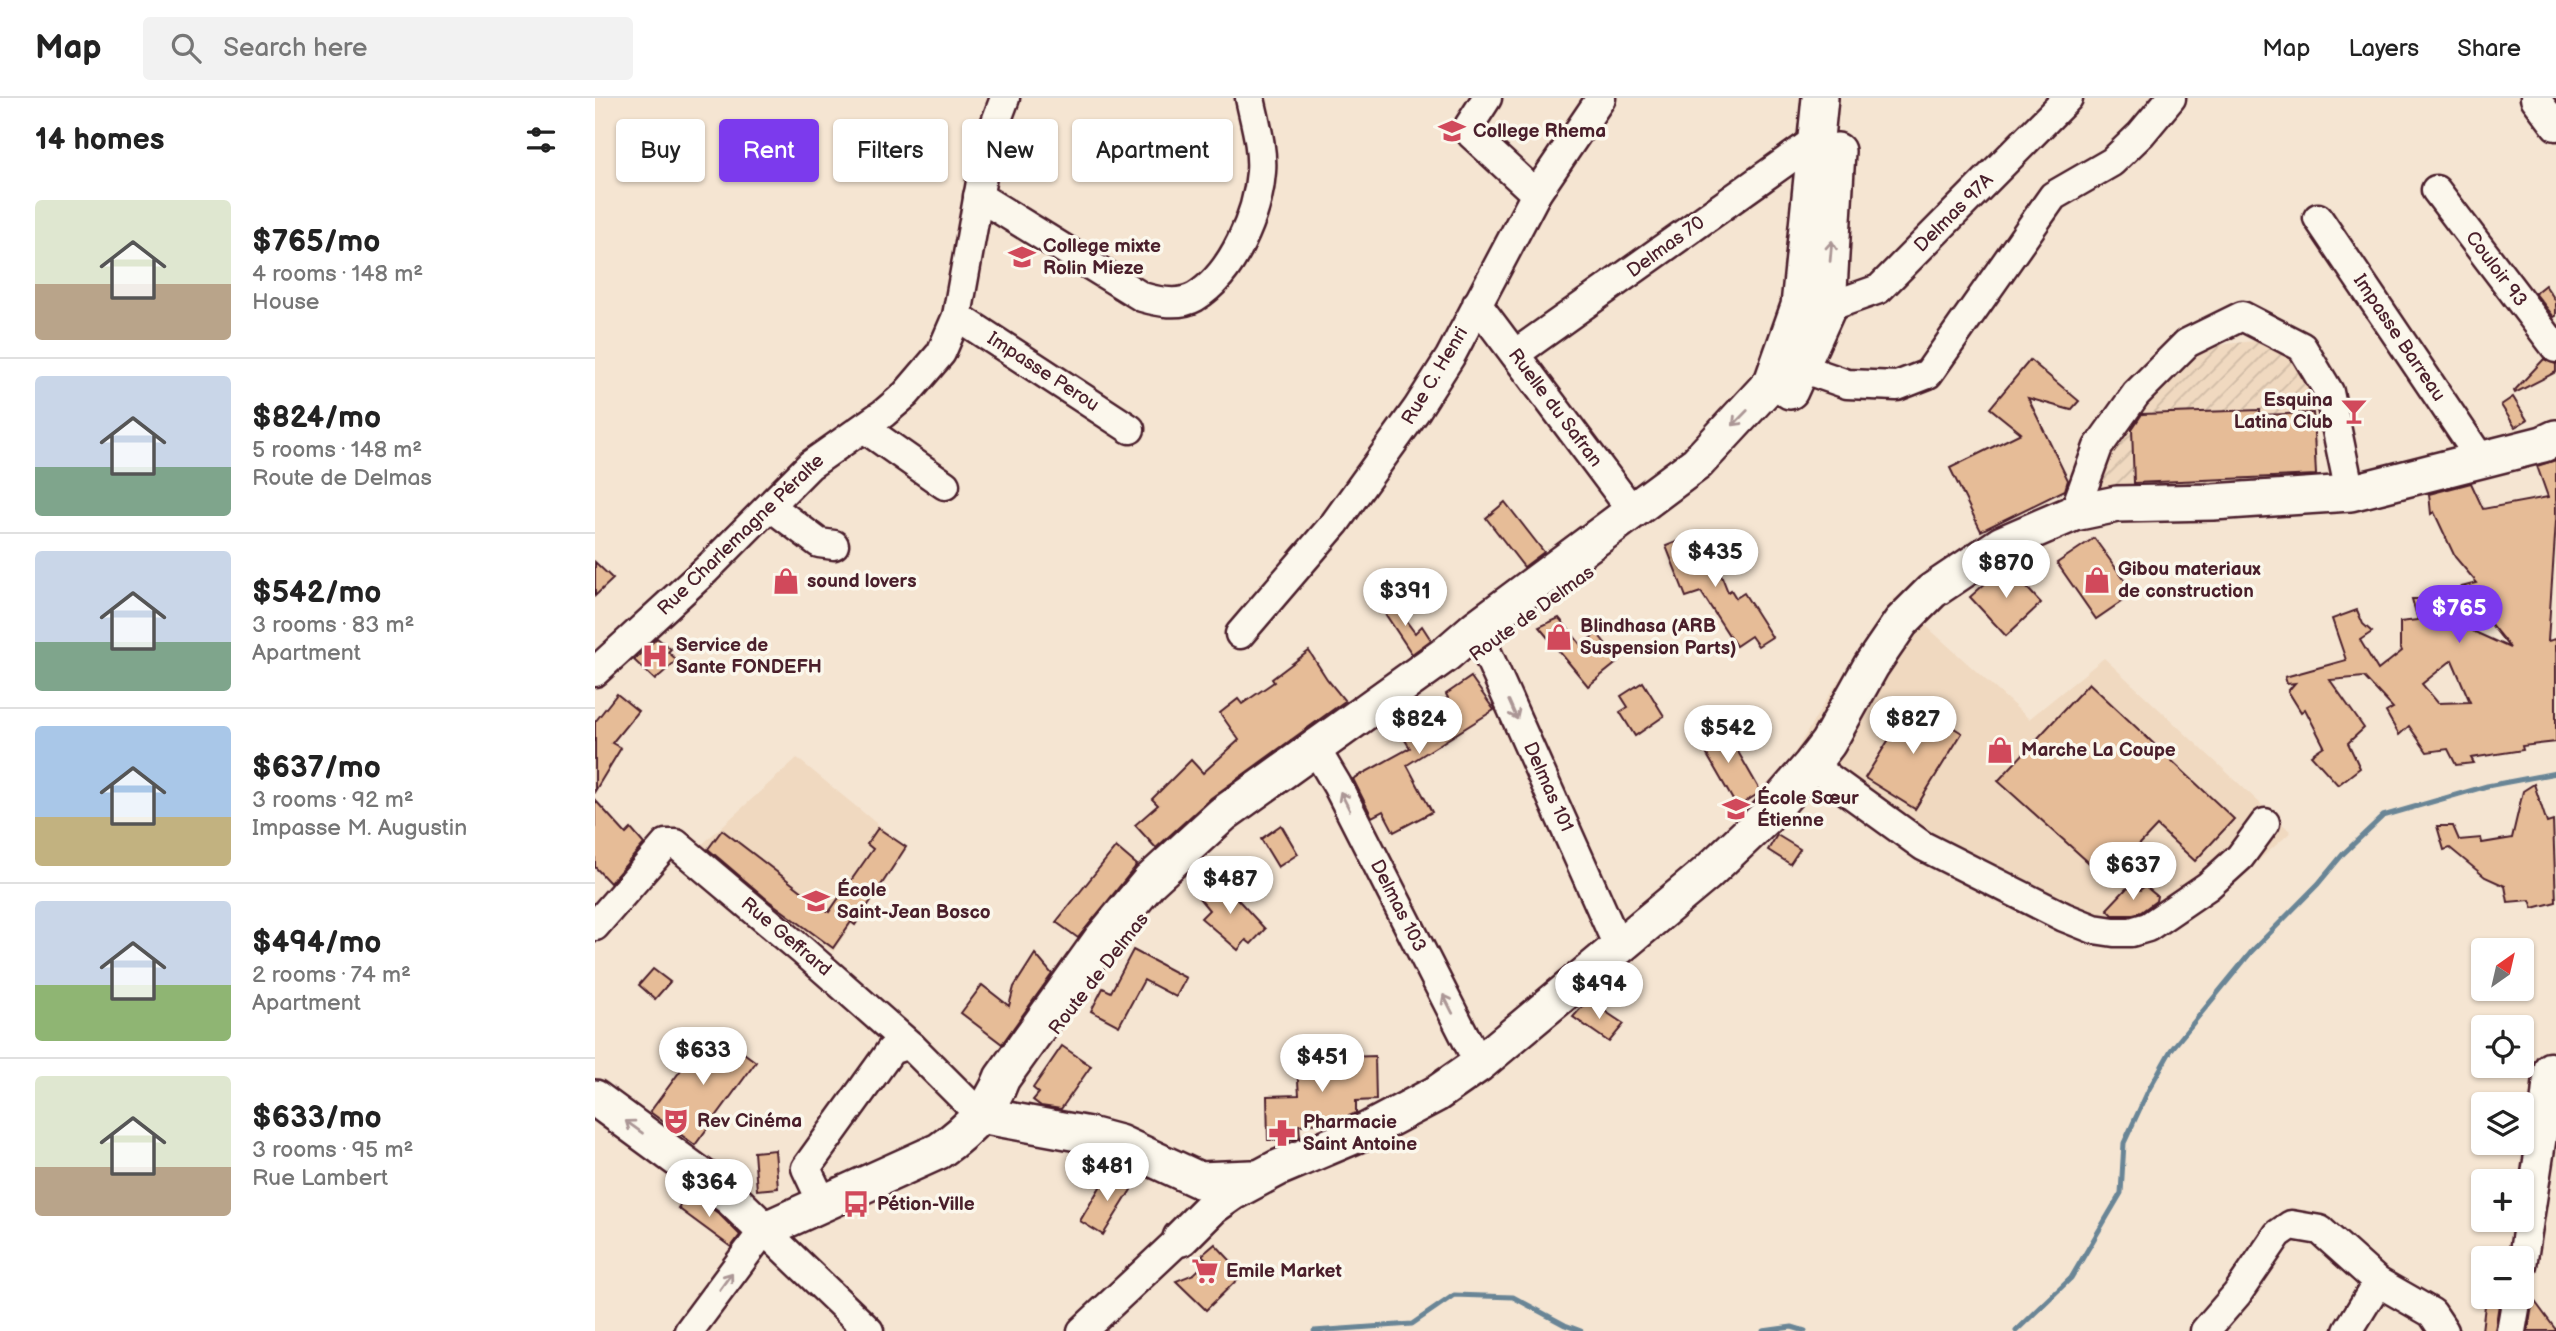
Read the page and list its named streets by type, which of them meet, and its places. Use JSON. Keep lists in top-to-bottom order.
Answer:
{
  "streets": {
    "main road": ["Route de Delmas"],
    "street": [
      "Delmas 97A",
      "Delmas 70",
      "Couloir 93",
      "Impasse Barreau",
      "Impasse Perou",
      "Rue C. Henri",
      "Ruelle du Safran",
      "Rue Charlemagne Péralte",
      "Delmas 101",
      "Delmas 103",
      "Rue Geffrard"
    ]
  },
  "crossings": [
    ["Delmas 97A", "Route de Delmas"],
    ["Delmas 70", "Ruelle du Safran"],
    ["Delmas 70", "Route de Delmas"],
    ["Impasse Perou", "Rue Charlemagne Péralte"],
    ["Rue C. Henri", "Ruelle du Safran"],
    ["Ruelle du Safran", "Route de Delmas"],
    ["Route de Delmas", "Delmas 101"],
    ["Route de Delmas", "Delmas 103"],
    ["Route de Delmas", "Rue Geffrard"]
  ],
  "one_way": ["Delmas 101", "Delmas 103"],
  "places": {
    "school or university": [
      "College Rhema",
      "College mixte Rolin Mieze",
      "École Sœur Étienne",
      "École Saint-Jean Bosco"
    ],
    "bar": ["Esquina Latina Club"],
    "shop": [
      "Gibou materiaux de construction",
      "sound lovers",
      "Blindhasa (ARB Suspension Parts)",
      "Marche La Coupe"
    ],
    "hospital": ["Service de Sante FONDEFH"],
    "theatre": ["Rev Cinéma"],
    "pharmacy": ["Pharmacie Saint Antoine"],
    "bus stop": ["Pétion-Ville"],
    "supermarket": ["Emile Market"]
  },
  "north": "top right",
  "page": {
    "header": "Map",
    "search": "Search here",
    "nav": ["Map", "Layers", "Share"],
    "heading": "14 homes",
    "chip": [
      "Buy",
      "Rent",
      "Filters",
      "New",
      "Apartment"
    ],
    "list": [
      {
        "name": "$765/mo",
        "note": "4 rooms · 148 m² · House"
      },
      {
        "name": "$824/mo",
        "note": "5 rooms · 148 m² · Route de Delmas"
      },
      {
        "name": "$542/mo",
        "note": "3 rooms · 83 m² · Apartment"
      },
      {
        "name": "$637/mo",
        "note": "3 rooms · 92 m² · Impasse M. Augustin"
      },
      {
        "name": "$494/mo",
        "note": "2 rooms · 74 m² · Apartment"
      },
      {
        "name": "$633/mo",
        "note": "3 rooms · 95 m² · Rue Lambert"
      }
    ],
    "price": [
      "$435",
      "$870",
      "$391",
      "$765",
      "$824",
      "$827",
      "$542",
      "$637",
      "$487",
      "$494",
      "$633",
      "$451",
      "$481",
      "$364"
    ],
    "map_buttons": ["+", "−"]
  }
}
